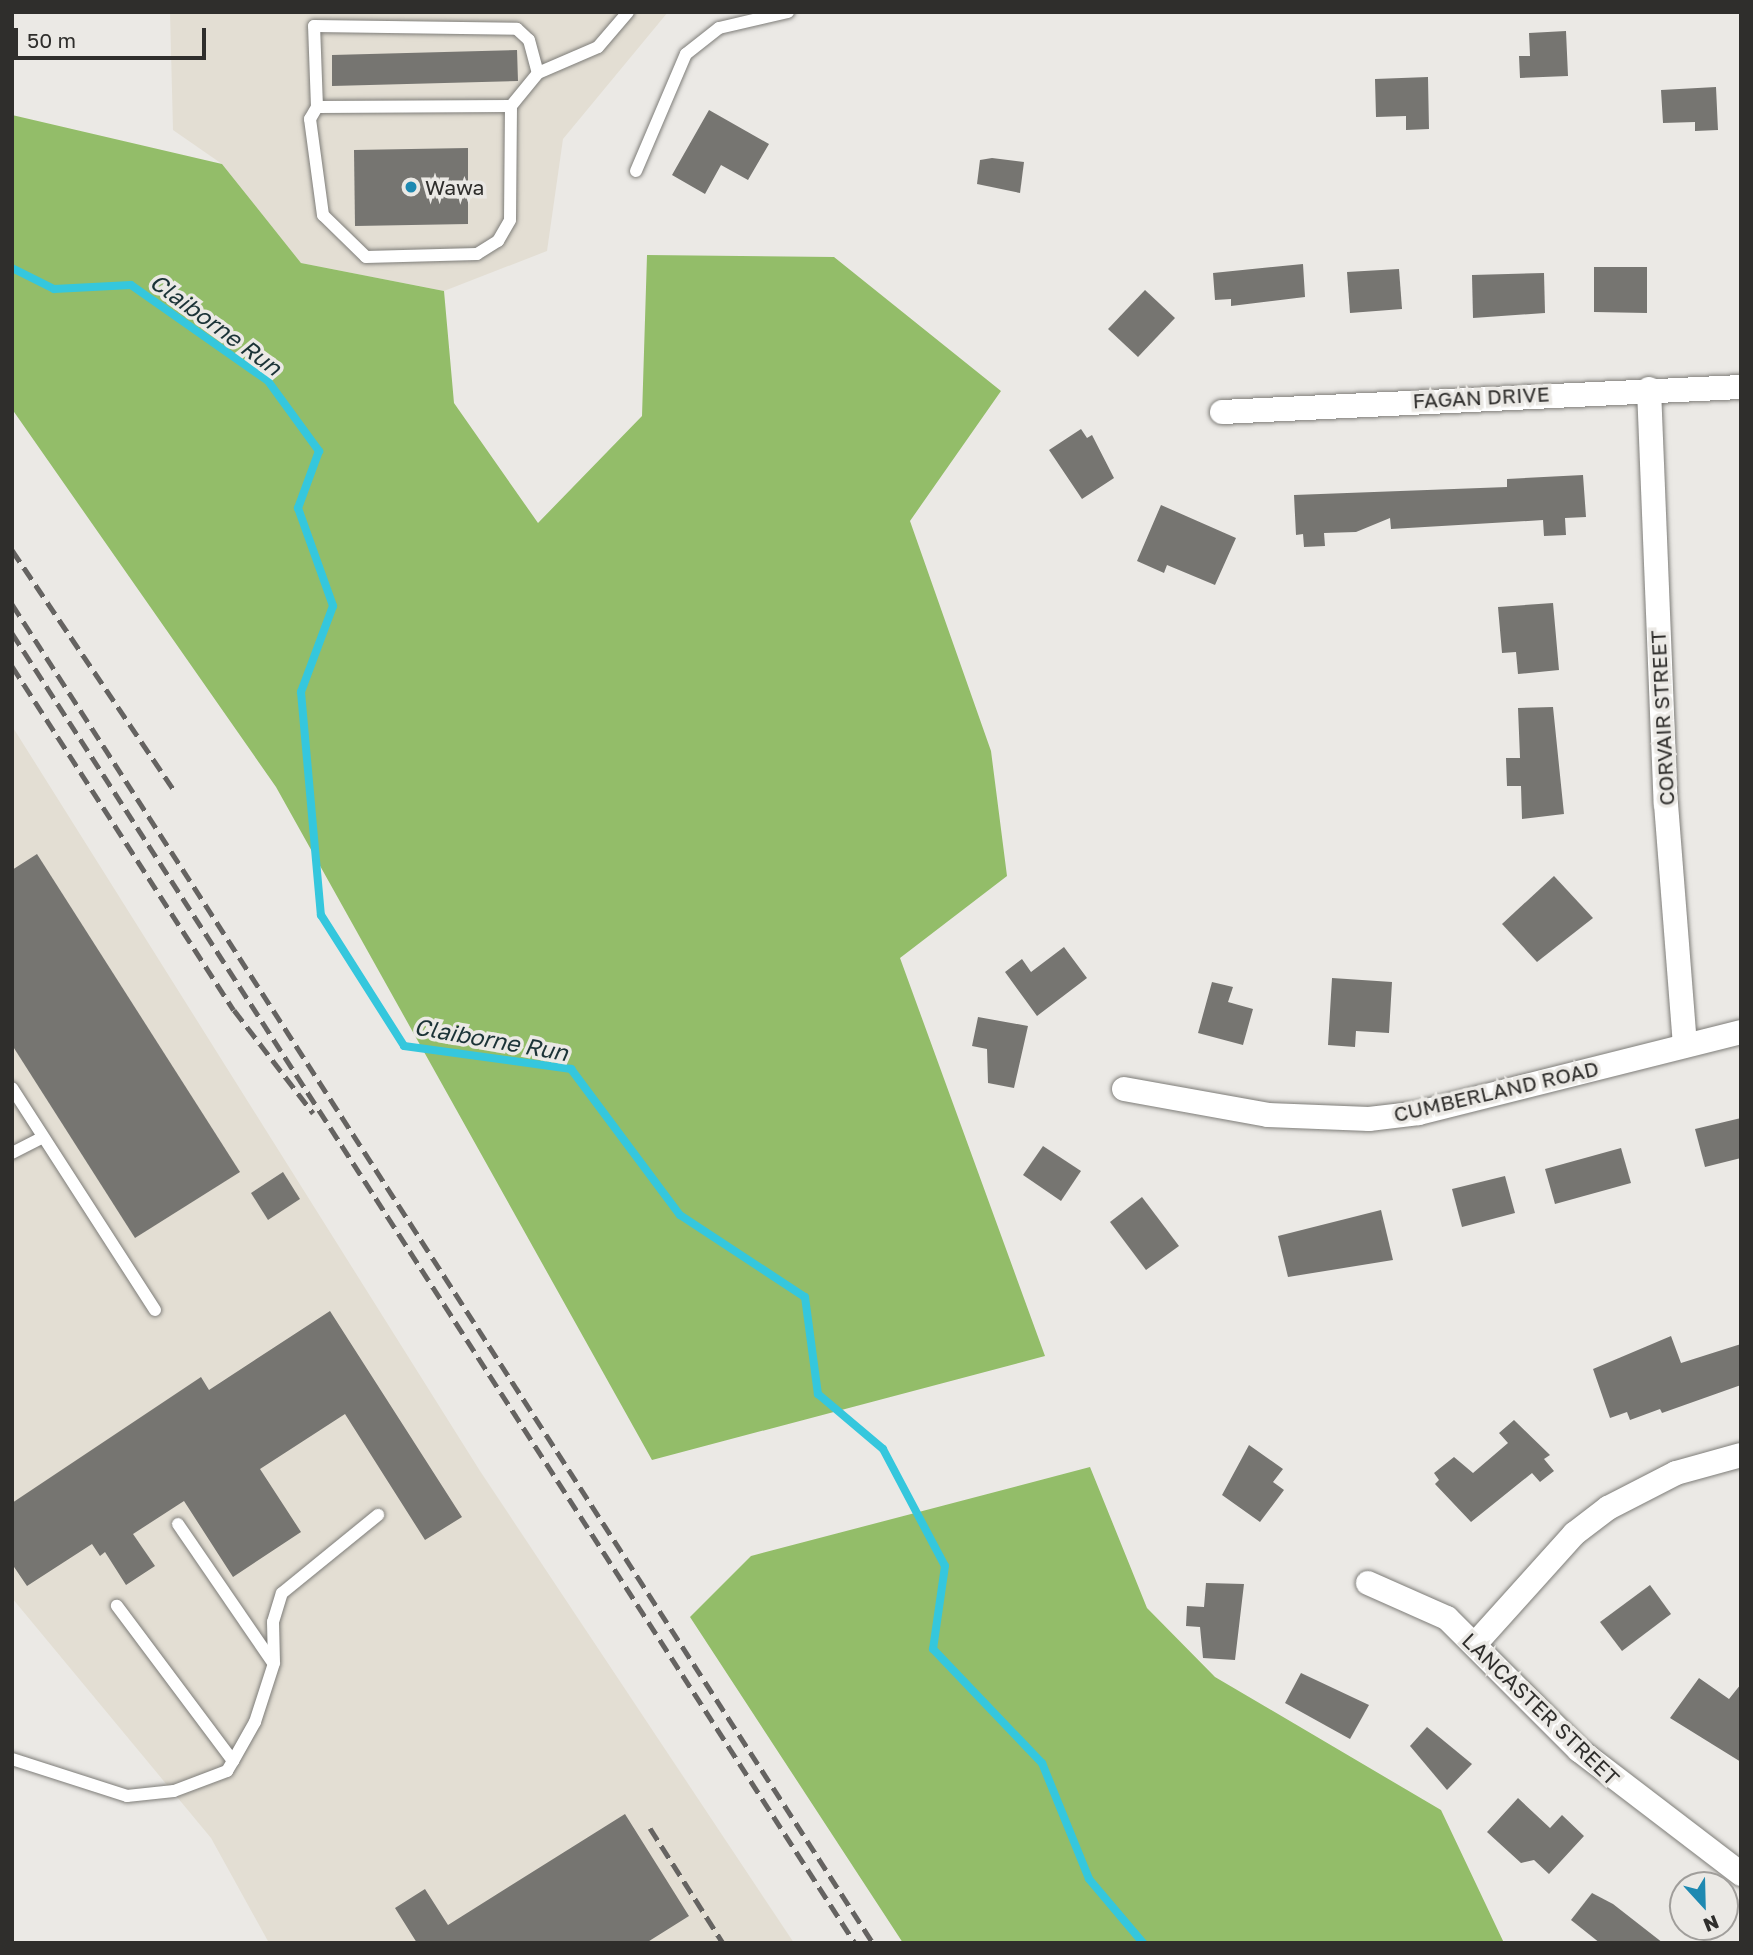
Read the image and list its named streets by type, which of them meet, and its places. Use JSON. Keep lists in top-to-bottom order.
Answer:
{
  "streets": {
    "street": [
      "FAGAN DRIVE",
      "CORVAIR STREET",
      "CUMBERLAND ROAD",
      "LANCASTER STREET"
    ]
  },
  "crossings": [
    ["FAGAN DRIVE", "CORVAIR STREET"],
    ["CORVAIR STREET", "CUMBERLAND ROAD"]
  ],
  "water": ["Claiborne Run"],
  "places": ["Wawa"],
  "scale_bar": "50 m",
  "north": "bottom"
}
